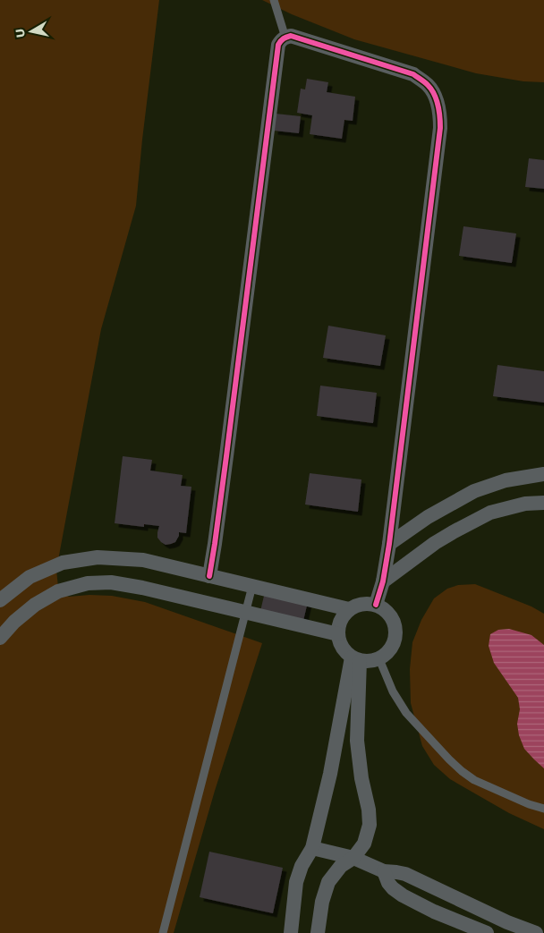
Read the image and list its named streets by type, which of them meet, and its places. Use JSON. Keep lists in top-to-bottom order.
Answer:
{
  "north": "left"
}
